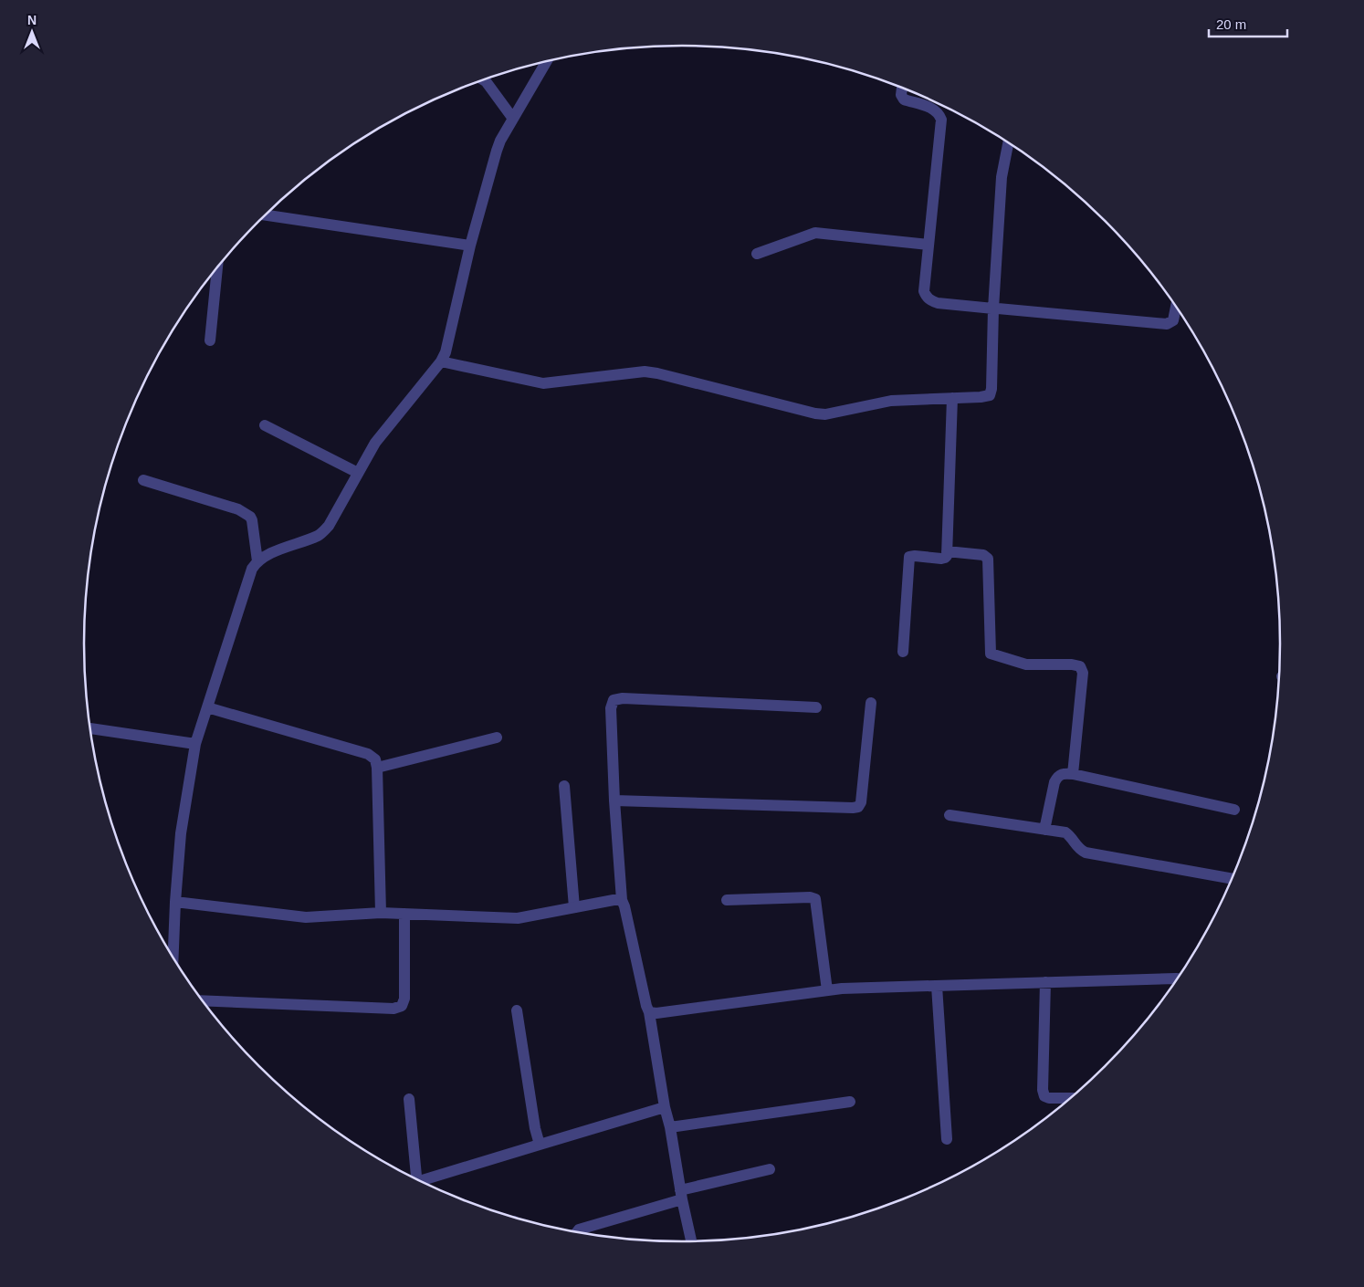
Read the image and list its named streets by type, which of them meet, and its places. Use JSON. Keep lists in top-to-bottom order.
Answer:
{
  "scale_bar": "20 m",
  "north": "top"
}
